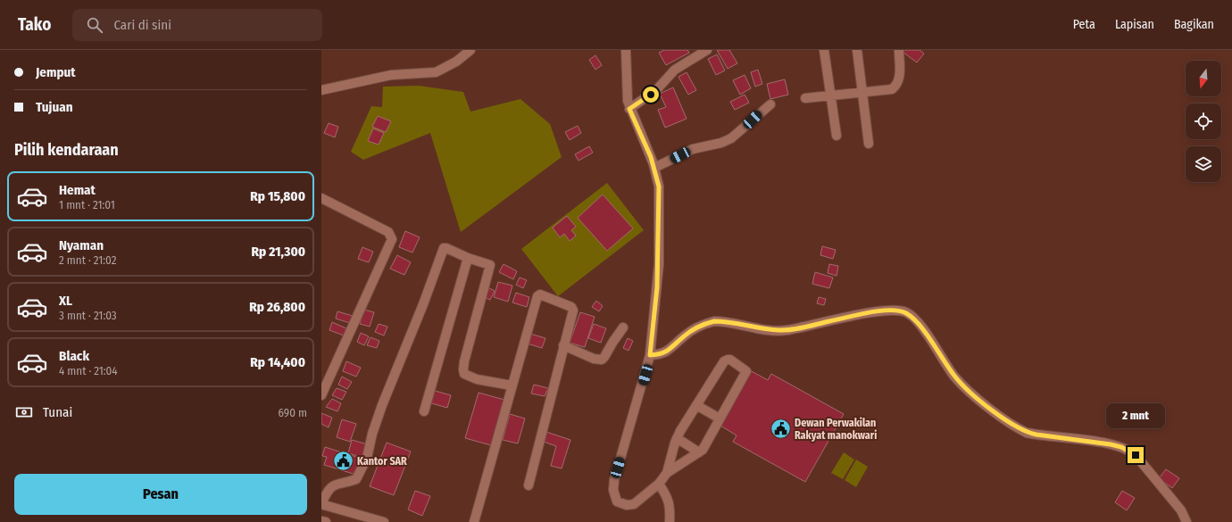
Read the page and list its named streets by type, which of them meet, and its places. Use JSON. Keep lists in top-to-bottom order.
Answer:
{
  "places": {
    "public building": ["Dewan Perwakilan Rakyat manokwari", "Kantor SAR"]
  },
  "north": "bottom",
  "page": {
    "header": "Tako",
    "search": "Cari di sini",
    "nav": ["Peta", "Lapisan", "Bagikan"],
    "banner": ["Jemput", "Tujuan"],
    "heading": "Pilih kendaraan",
    "list": [
      {
        "name": "Hemat",
        "note": "1 mnt · 21:01",
        "value": "Rp 15,800"
      },
      {
        "name": "Nyaman",
        "note": "2 mnt · 21:02",
        "value": "Rp 21,300"
      },
      {
        "name": "XL",
        "note": "3 mnt · 21:03",
        "value": "Rp 26,800"
      },
      {
        "name": "Black",
        "note": "4 mnt · 21:04",
        "value": "Rp 14,400"
      }
    ],
    "pay": ["Tunai", "690 m"],
    "bubble": "2 mnt",
    "buttons": "Pesan"
  }
}
